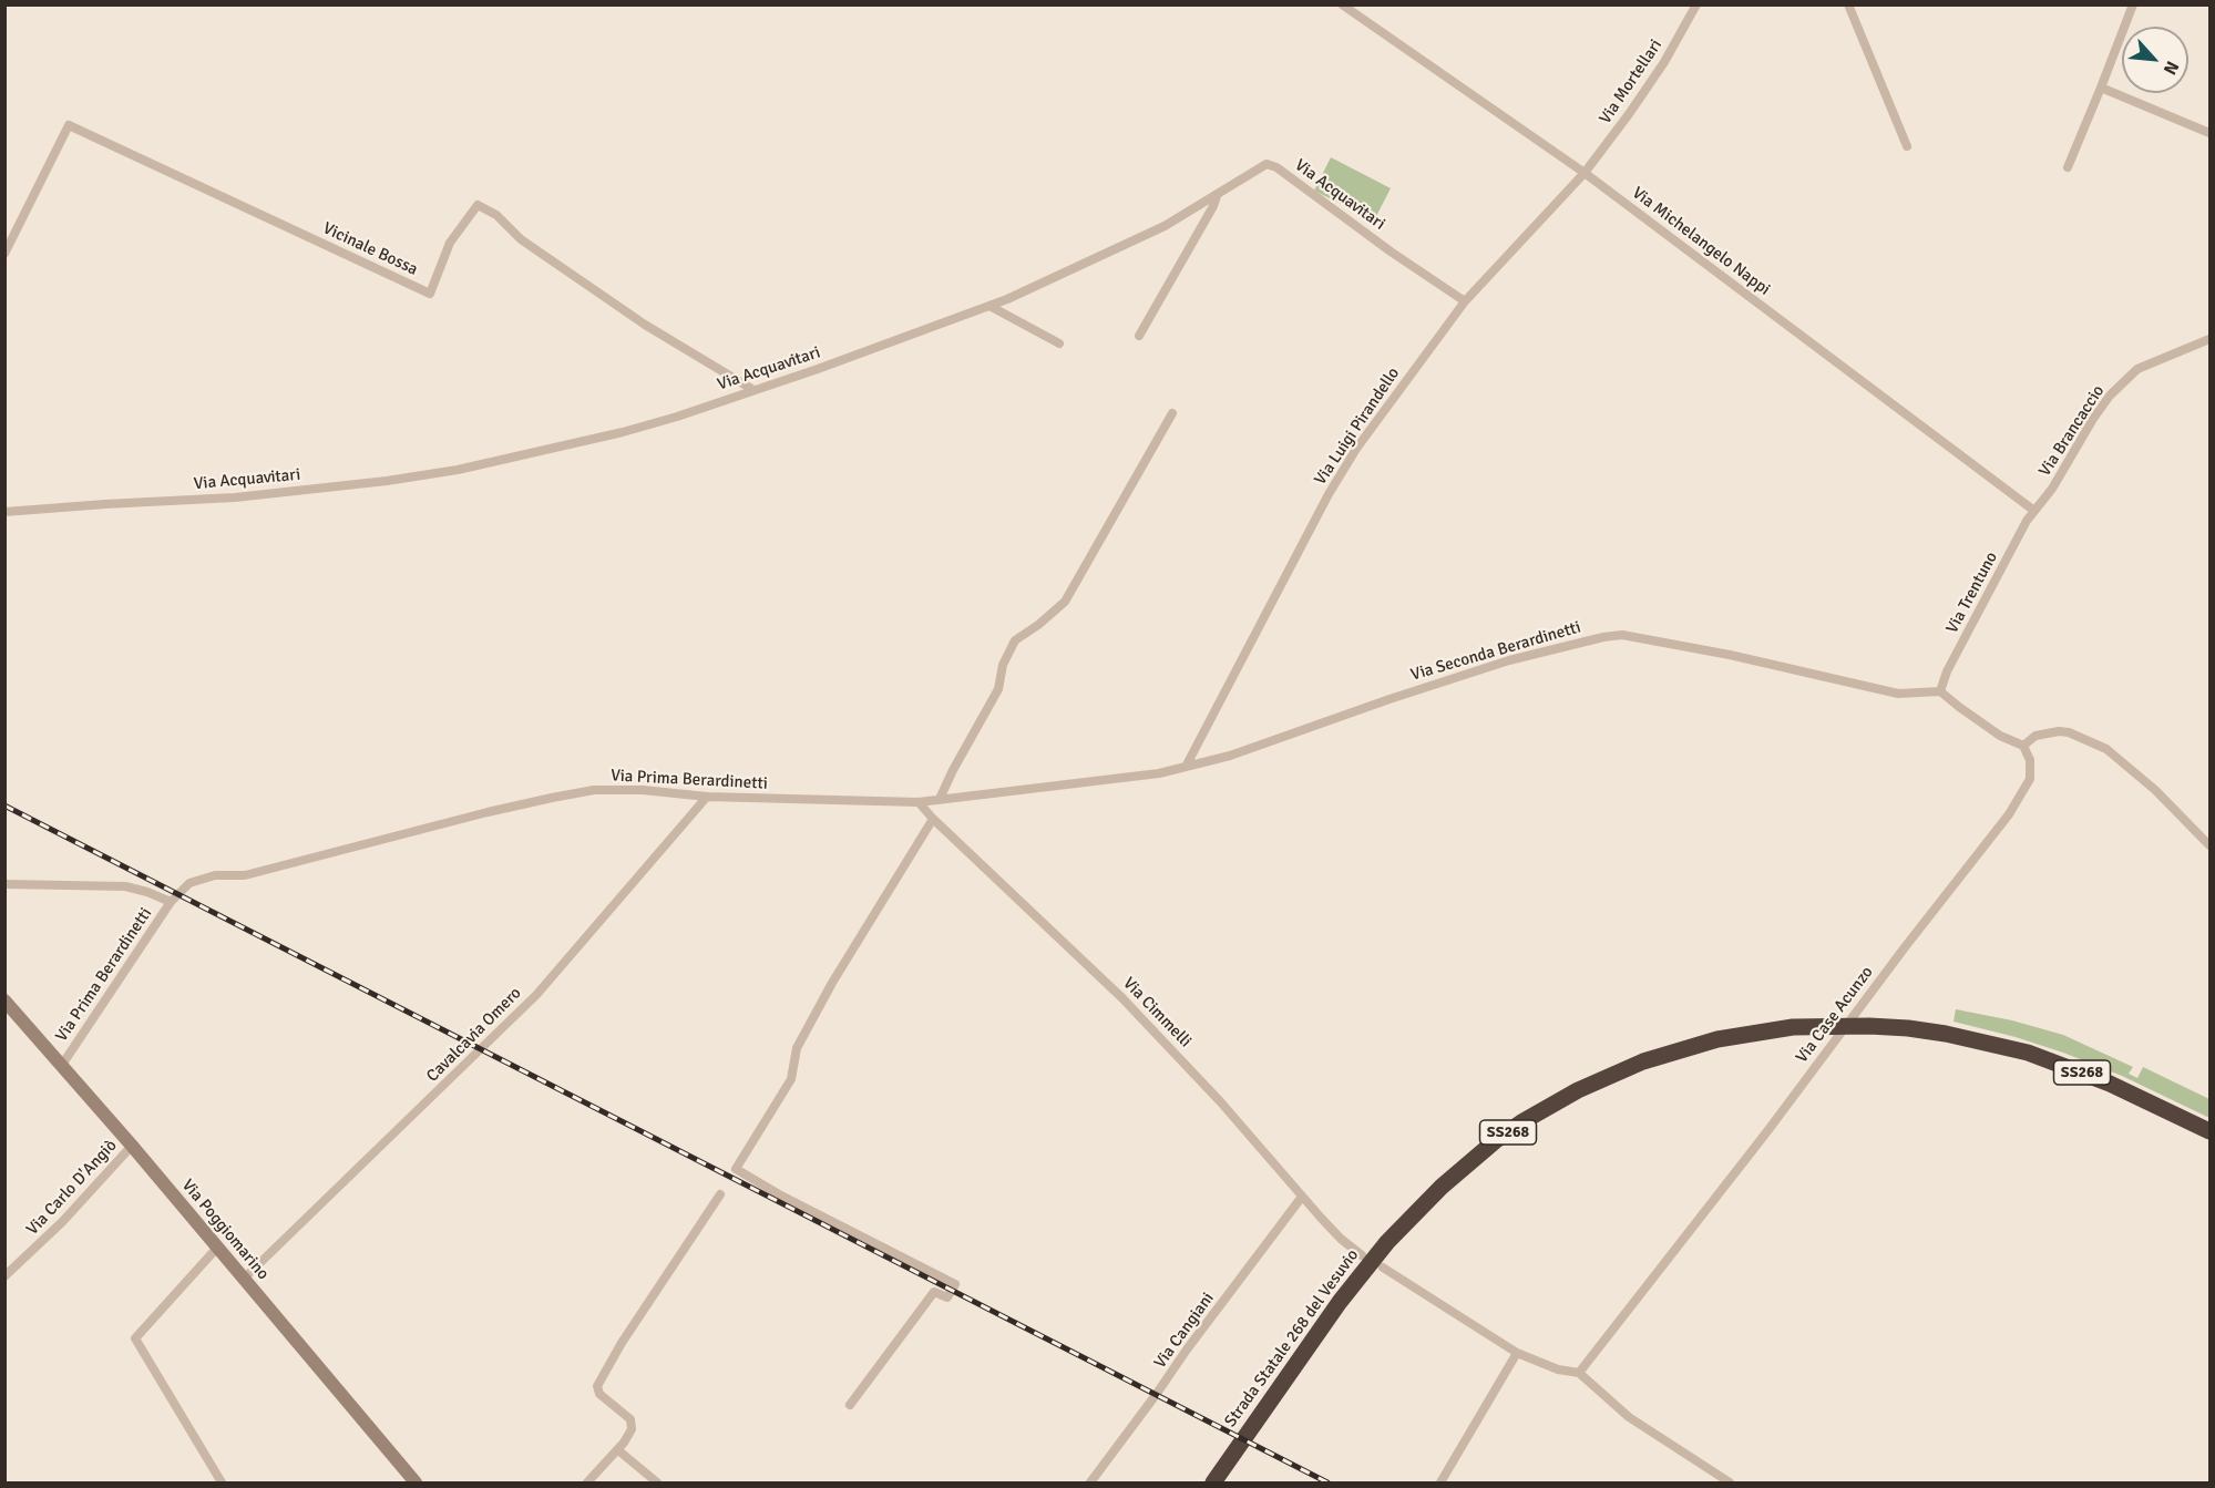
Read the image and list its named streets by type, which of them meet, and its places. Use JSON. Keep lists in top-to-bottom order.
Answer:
{
  "streets": {
    "highway": ["SS268", "Strada Statale 268 del Vesuvio"],
    "main road": ["Via Poggiomarino"],
    "street": [
      "Via Mortellari",
      "Via Acquavitari",
      "Via Michelangelo Nappi",
      "Vicinale Bossa",
      "Via Luigi Pirandello",
      "Via Brancaccio",
      "Via Trentuno",
      "Via Seconda Berardinetti",
      "Via Prima Berardinetti",
      "Via Cimmelli",
      "Via Case Acunzo",
      "Cavalcavia Omero",
      "Via Carlo D'Angiò",
      "Via Cangiani"
    ]
  },
  "crossings": [
    ["Via Mortellari", "Via Michelangelo Nappi"],
    ["Via Mortellari", "Via Luigi Pirandello"],
    ["Via Acquavitari", "Vicinale Bossa"],
    ["Via Acquavitari", "Via Luigi Pirandello"],
    ["Via Michelangelo Nappi", "Via Luigi Pirandello"],
    ["Via Michelangelo Nappi", "Via Brancaccio"],
    ["Via Michelangelo Nappi", "Via Trentuno"],
    ["Via Luigi Pirandello", "Via Seconda Berardinetti"],
    ["Via Luigi Pirandello", "Via Prima Berardinetti"],
    ["Via Brancaccio", "Via Trentuno"],
    ["Via Trentuno", "Via Seconda Berardinetti"],
    ["Via Seconda Berardinetti", "Via Prima Berardinetti"],
    ["Via Prima Berardinetti", "Via Cimmelli"],
    ["Via Prima Berardinetti", "Cavalcavia Omero"],
    ["Via Prima Berardinetti", "Via Poggiomarino"],
    ["Via Cimmelli", "Via Cangiani"],
    ["Cavalcavia Omero", "Via Poggiomarino"],
    ["Via Carlo D'Angiò", "Via Poggiomarino"]
  ],
  "north": "bottom right"
}
